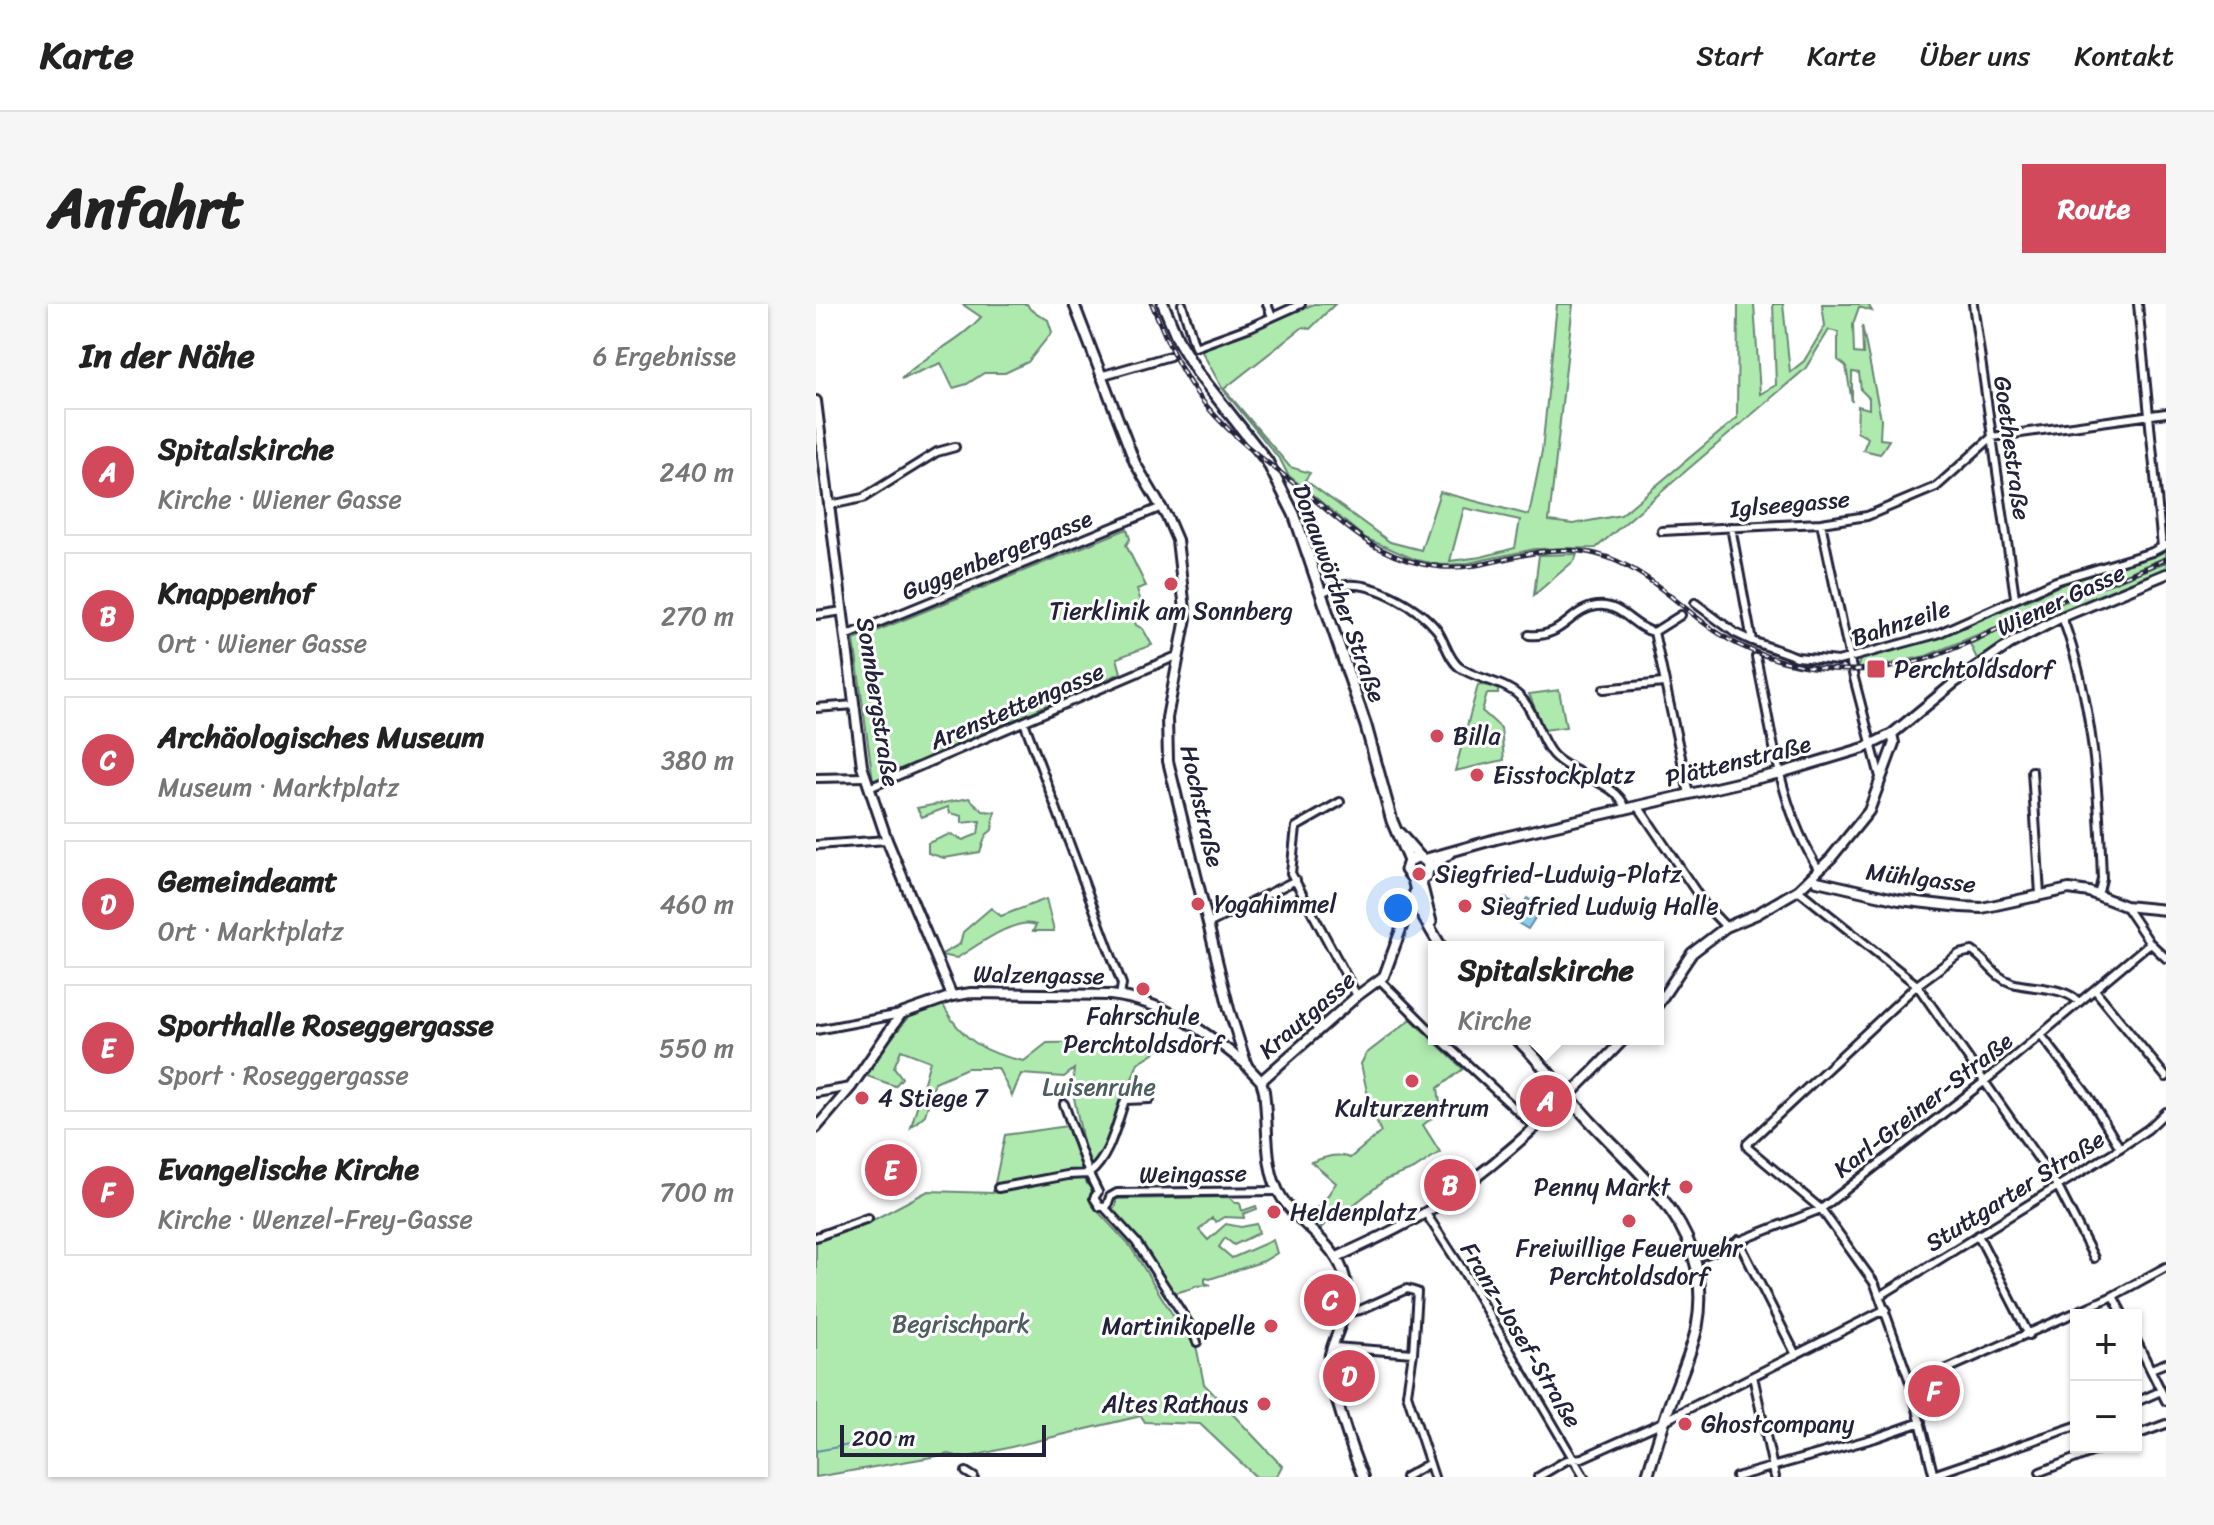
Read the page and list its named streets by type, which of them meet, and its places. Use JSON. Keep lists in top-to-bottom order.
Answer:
{
  "streets": {
    "main road": [
      "Donauwörther Straße",
      "Wiener Gasse",
      "Sonnbergstraße",
      "Plättenstraße",
      "Hochstraße",
      "Mühlgasse",
      "Walzengasse",
      "Krautgasse"
    ],
    "street": [
      "Goethestraße",
      "Iglseegasse",
      "Guggenbergergasse",
      "Bahnzeile",
      "Arenstettengasse",
      "Karl-Greiner-Straße",
      "Weingasse",
      "Stuttgarter Straße",
      "Franz-Josef-Straße"
    ]
  },
  "crossings": [
    ["Goethestraße", "Iglseegasse"],
    ["Goethestraße", "Bahnzeile"],
    ["Guggenbergergasse", "Sonnbergstraße"],
    ["Guggenbergergasse", "Hochstraße"],
    ["Donauwörther Straße", "Plättenstraße"],
    ["Wiener Gasse", "Plättenstraße"],
    ["Sonnbergstraße", "Arenstettengasse"],
    ["Sonnbergstraße", "Walzengasse"],
    ["Arenstettengasse", "Hochstraße"],
    ["Hochstraße", "Walzengasse"],
    ["Hochstraße", "Krautgasse"]
  ],
  "parks": ["Luisenruhe", "Begrischpark"],
  "places": {
    "other": [
      "Tierklinik am Sonnberg",
      "Billa",
      "Eisstockplatz",
      "Siegfried-Ludwig-Platz",
      "Yogahimmel",
      "Siegfried Ludwig Halle",
      "Fahrschule Perchtoldsdorf",
      "Kulturzentrum",
      "4 Stiege 7",
      "Penny Markt",
      "Heldenplatz",
      "Freiwillige Feuerwehr Perchtoldsdorf",
      "Martinikapelle",
      "Altes Rathaus",
      "Ghostcompany"
    ],
    "transit": ["Perchtoldsdorf"]
  },
  "scale_bar": "200 m",
  "page": {
    "header": "Karte",
    "nav": [
      "Start",
      "Karte",
      "Über uns",
      "Kontakt"
    ],
    "title": "Anfahrt",
    "buttons": "Route",
    "heading": ["In der Nähe", "6 Ergebnisse"],
    "list": [
      {
        "mark": "A",
        "name": "Spitalskirche",
        "note": "Kirche · Wiener Gasse",
        "value": "240 m"
      },
      {
        "mark": "B",
        "name": "Knappenhof",
        "note": "Ort · Wiener Gasse",
        "value": "270 m"
      },
      {
        "mark": "C",
        "name": "Archäologisches Museum",
        "note": "Museum · Marktplatz",
        "value": "380 m"
      },
      {
        "mark": "D",
        "name": "Gemeindeamt",
        "note": "Ort · Marktplatz",
        "value": "460 m"
      },
      {
        "mark": "E",
        "name": "Sporthalle Roseggergasse",
        "note": "Sport · Roseggergasse",
        "value": "550 m"
      },
      {
        "mark": "F",
        "name": "Evangelische Kirche",
        "note": "Kirche · Wenzel-Frey-Gasse",
        "value": "700 m"
      }
    ],
    "popup": ["Spitalskirche", "Kirche"],
    "pins": [
      "A",
      "E",
      "B",
      "C",
      "D",
      "F"
    ],
    "map_buttons": ["+", "−"],
    "scale": "200 m"
  }
}
